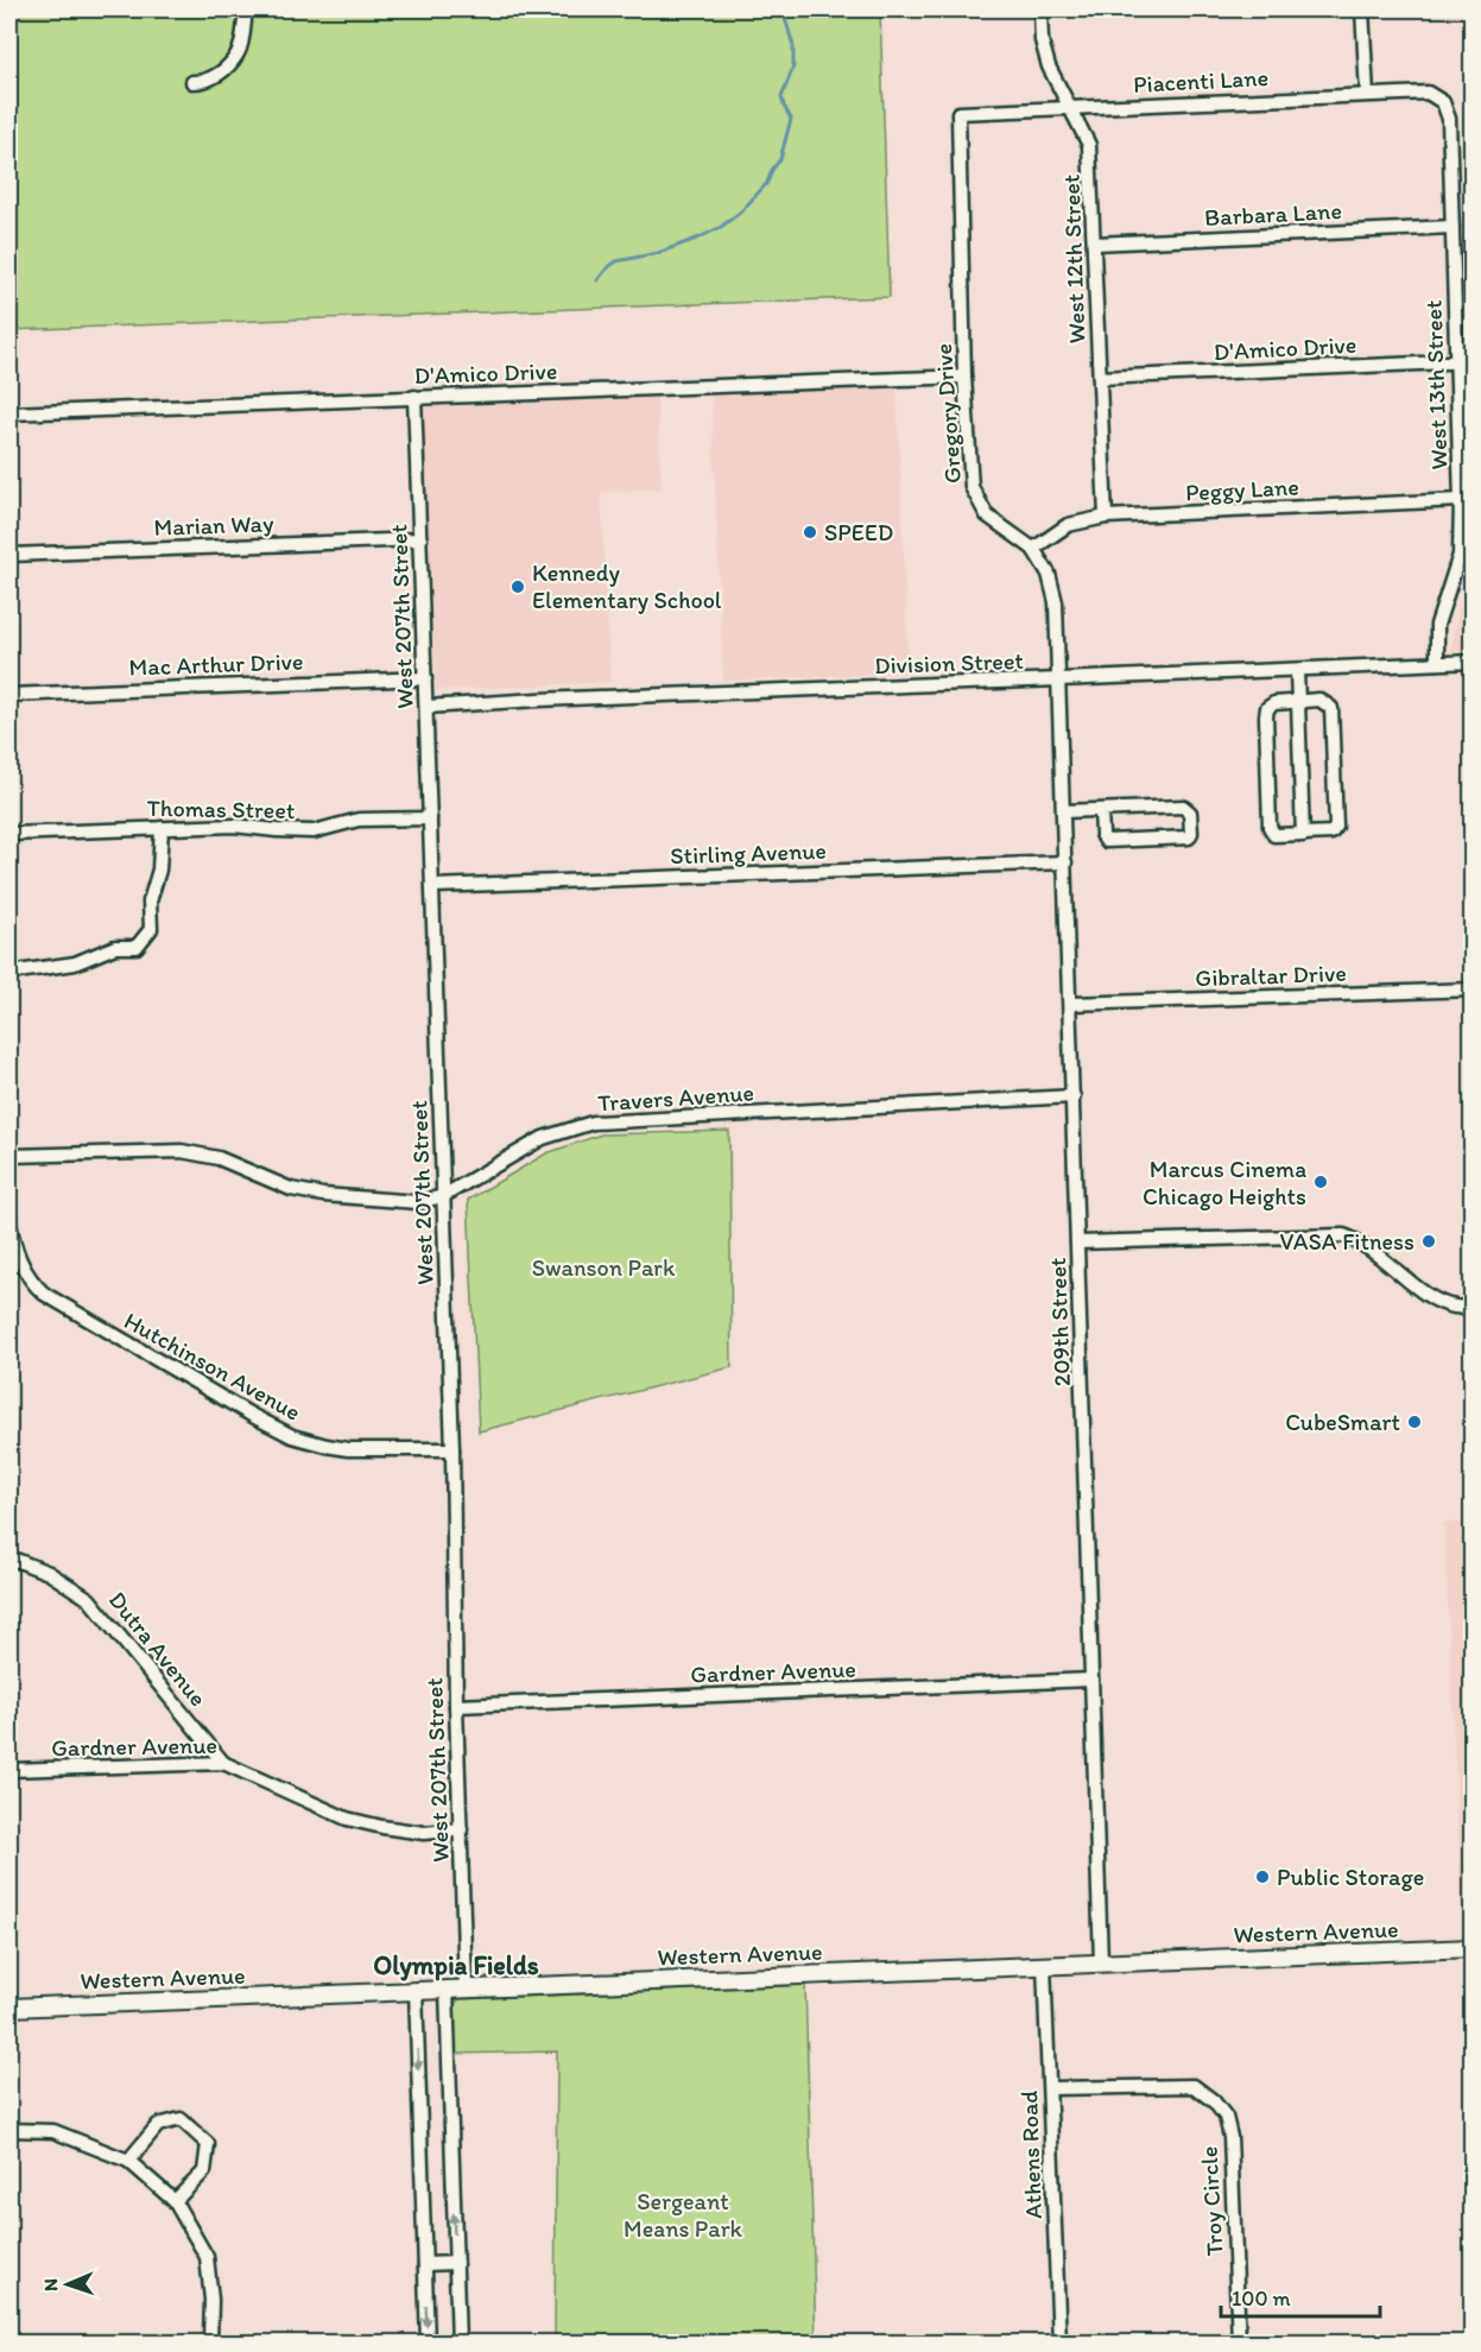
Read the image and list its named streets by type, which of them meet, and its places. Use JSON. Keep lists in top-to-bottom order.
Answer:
{
  "streets": {
    "main road": ["Western Avenue"],
    "street": [
      "Piacenti Lane",
      "Barbara Lane",
      "West 12th Street",
      "D'Amico Drive",
      "West 13th Street",
      "Gregory Drive",
      "Peggy Lane",
      "Marian Way",
      "West 207th Street",
      "Division Street",
      "Mac Arthur Drive",
      "Thomas Street",
      "Stirling Avenue",
      "Gibraltar Drive",
      "Travers Avenue",
      "209th Street",
      "Hutchinson Avenue",
      "Dutra Avenue",
      "Gardner Avenue",
      "Athens Road",
      "Troy Circle"
    ]
  },
  "crossings": [
    ["Piacenti Lane", "West 12th Street"],
    ["Piacenti Lane", "West 13th Street"],
    ["Piacenti Lane", "Gregory Drive"],
    ["Barbara Lane", "West 12th Street"],
    ["Barbara Lane", "West 13th Street"],
    ["West 12th Street", "D'Amico Drive"],
    ["West 12th Street", "Peggy Lane"],
    ["D'Amico Drive", "West 13th Street"],
    ["D'Amico Drive", "Gregory Drive"],
    ["D'Amico Drive", "West 207th Street"],
    ["West 13th Street", "Peggy Lane"],
    ["West 13th Street", "Division Street"],
    ["Gregory Drive", "Peggy Lane"],
    ["Gregory Drive", "Division Street"],
    ["Gregory Drive", "209th Street"],
    ["Marian Way", "West 207th Street"],
    ["West 207th Street", "Division Street"],
    ["West 207th Street", "Mac Arthur Drive"],
    ["West 207th Street", "Thomas Street"],
    ["West 207th Street", "Stirling Avenue"],
    ["West 207th Street", "Travers Avenue"],
    ["West 207th Street", "Hutchinson Avenue"],
    ["West 207th Street", "Gardner Avenue"],
    ["West 207th Street", "Western Avenue"],
    ["Division Street", "209th Street"],
    ["Stirling Avenue", "209th Street"],
    ["Gibraltar Drive", "209th Street"],
    ["Travers Avenue", "209th Street"],
    ["209th Street", "Gardner Avenue"],
    ["209th Street", "Western Avenue"],
    ["Dutra Avenue", "Gardner Avenue"],
    ["Western Avenue", "Athens Road"],
    ["Athens Road", "Troy Circle"]
  ],
  "districts": ["Olympia Fields"],
  "parks": ["Swanson Park", "Sergeant Means Park"],
  "places": [
    "SPEED",
    "Kennedy Elementary School",
    "Marcus Cinema Chicago Heights",
    "VASA Fitness",
    "CubeSmart",
    "Public Storage"
  ],
  "scale_bar": "100 m",
  "north": "left"
}
